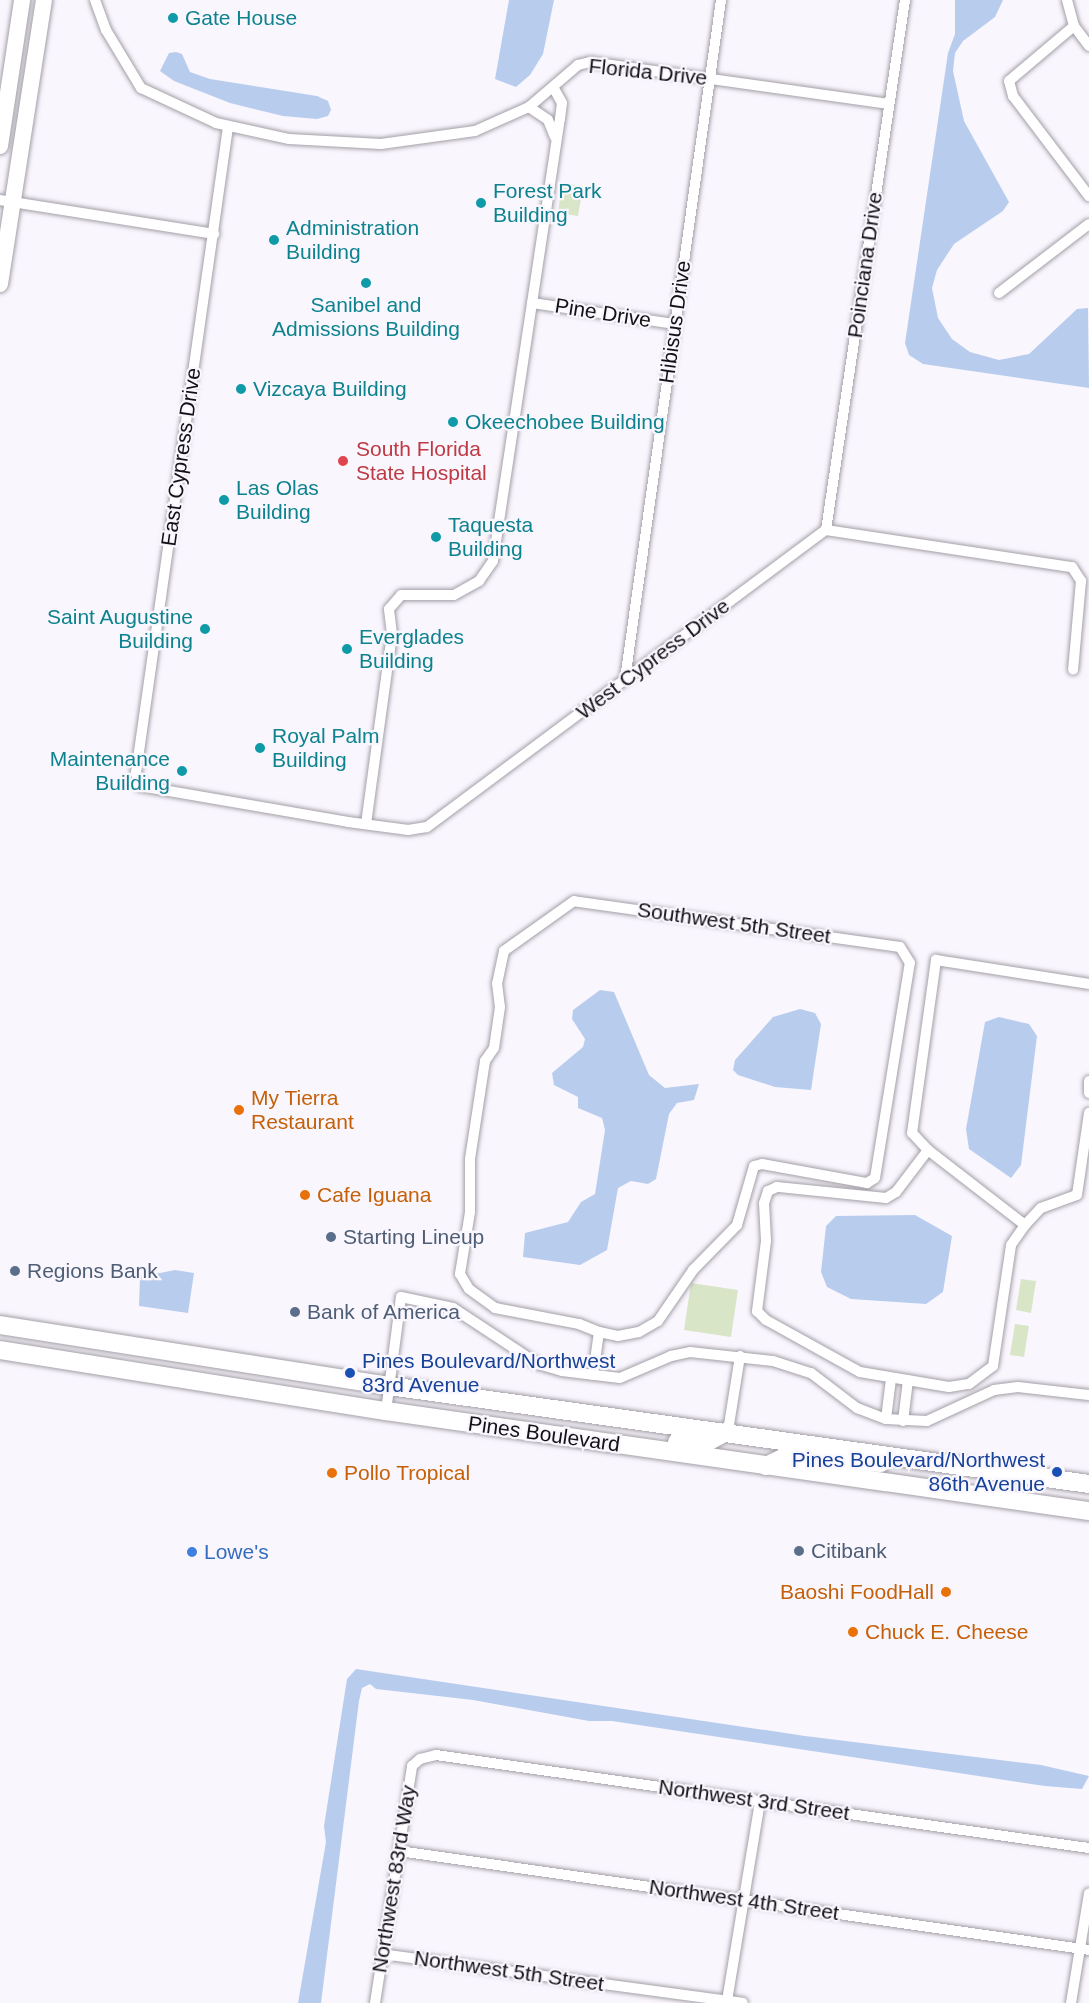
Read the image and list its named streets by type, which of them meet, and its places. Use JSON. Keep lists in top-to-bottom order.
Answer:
{
  "streets": {
    "highway": ["Pines Boulevard"],
    "street": [
      "Florida Drive",
      "Poinciana Drive",
      "Pine Drive",
      "Hibisus Drive",
      "East Cypress Drive",
      "West Cypress Drive",
      "Southwest 5th Street",
      "Northwest 3rd Street",
      "Northwest 83rd Way",
      "Northwest 4th Street",
      "Northwest 5th Street"
    ]
  },
  "crossings": [
    ["Florida Drive", "Poinciana Drive"],
    ["Florida Drive", "Hibisus Drive"],
    ["Florida Drive", "East Cypress Drive"],
    ["Poinciana Drive", "West Cypress Drive"],
    ["Pine Drive", "Hibisus Drive"],
    ["Hibisus Drive", "West Cypress Drive"],
    ["East Cypress Drive", "West Cypress Drive"],
    ["Northwest 3rd Street", "Northwest 83rd Way"],
    ["Northwest 83rd Way", "Northwest 4th Street"],
    ["Northwest 83rd Way", "Northwest 5th Street"]
  ],
  "places": [
    "Gate House",
    "Forest Park Building",
    "Administration Building",
    "Sanibel and Admissions Building",
    "Vizcaya Building",
    "Okeechobee Building",
    "South Florida State Hospital",
    "Las Olas Building",
    "Taquesta Building",
    "Saint Augustine Building",
    "Everglades Building",
    "Royal Palm Building",
    "Maintenance Building",
    "My Tierra Restaurant",
    "Cafe Iguana",
    "Starting Lineup",
    "Regions Bank",
    "Bank of America",
    "Pines Boulevard/Northwest 83rd Avenue",
    "Pines Boulevard/Northwest 86th Avenue",
    "Pollo Tropical",
    "Citibank",
    "Lowe's",
    "Baoshi FoodHall",
    "Chuck E. Cheese"
  ]
}
